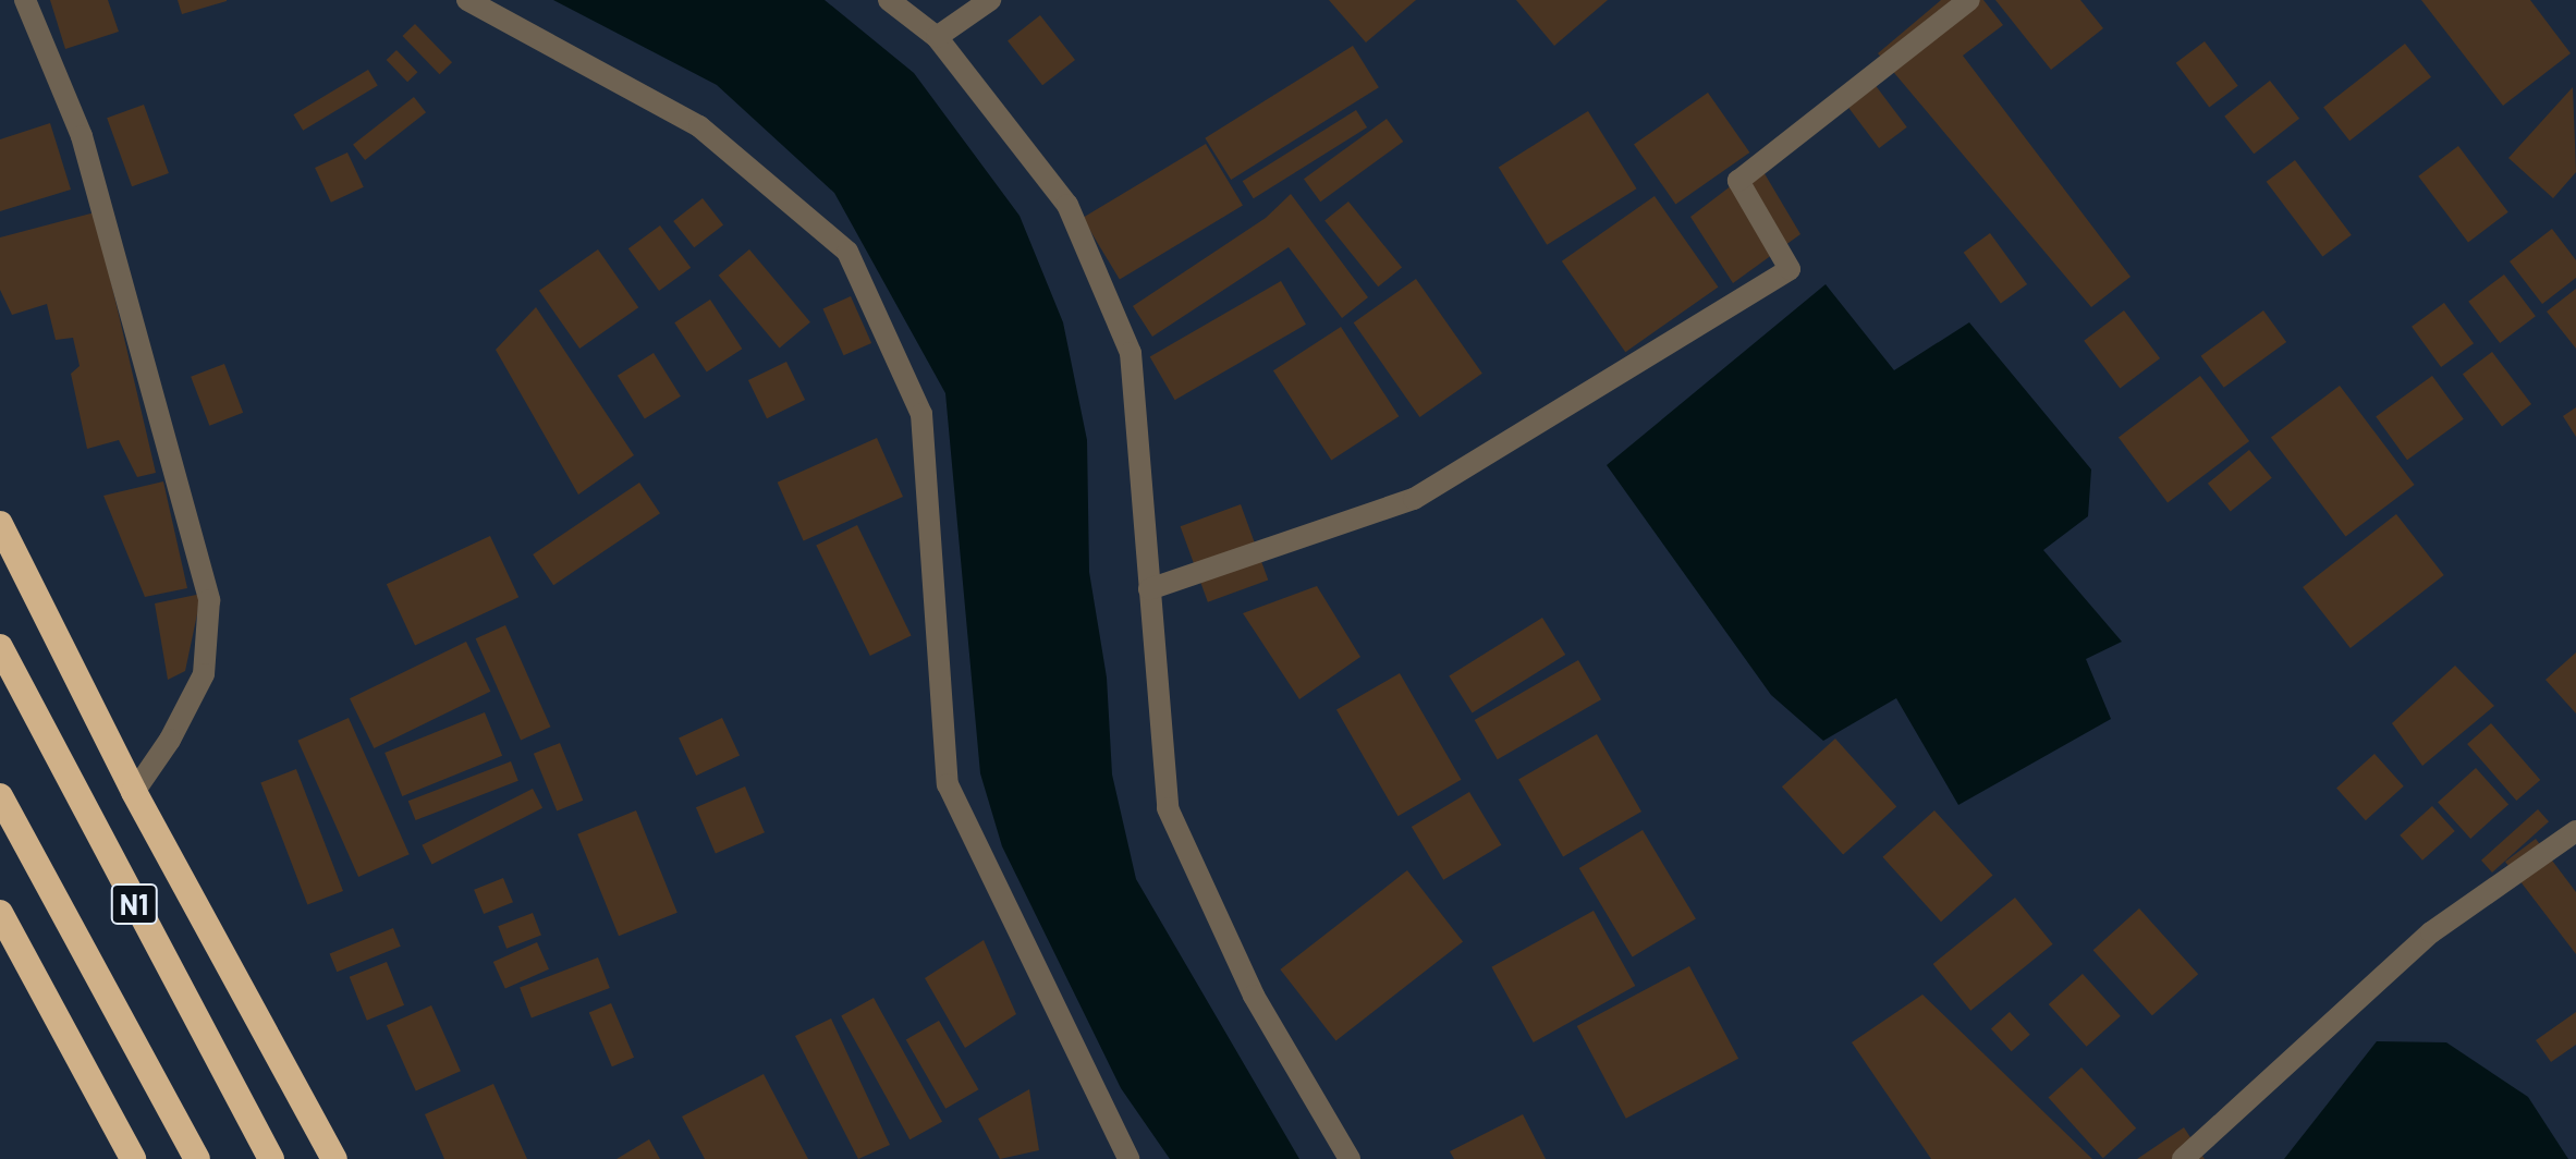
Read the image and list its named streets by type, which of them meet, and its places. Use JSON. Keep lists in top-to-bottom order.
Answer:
{
  "streets": {
    "highway": ["N1"]
  }
}
